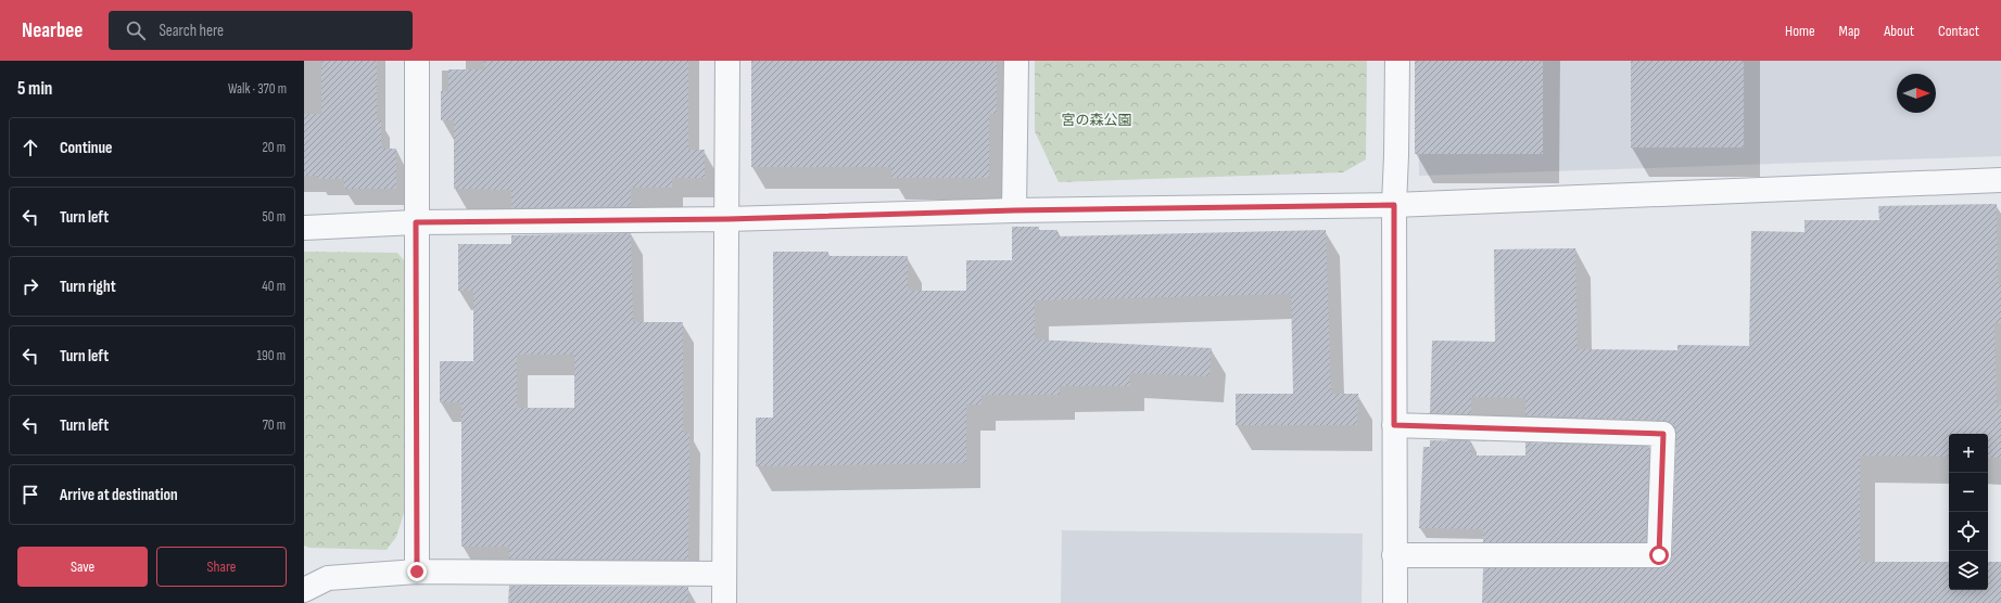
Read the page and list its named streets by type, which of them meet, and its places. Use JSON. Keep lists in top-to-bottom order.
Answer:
{
  "parks": ["宮の森公園"],
  "north": "right",
  "page": {
    "header": "Nearbee",
    "search": "Search here",
    "nav": [
      "Home",
      "Map",
      "About",
      "Contact"
    ],
    "heading": ["5 min", "Walk · 370 m"],
    "list": [
      ["Continue", "20 m"],
      ["Turn left", "50 m"],
      ["Turn right", "40 m"],
      ["Turn left", "190 m"],
      ["Turn left", "70 m"],
      "Arrive at destination"
    ],
    "map_buttons": ["+", "−"],
    "buttons": ["Save", "Share"]
  }
}
